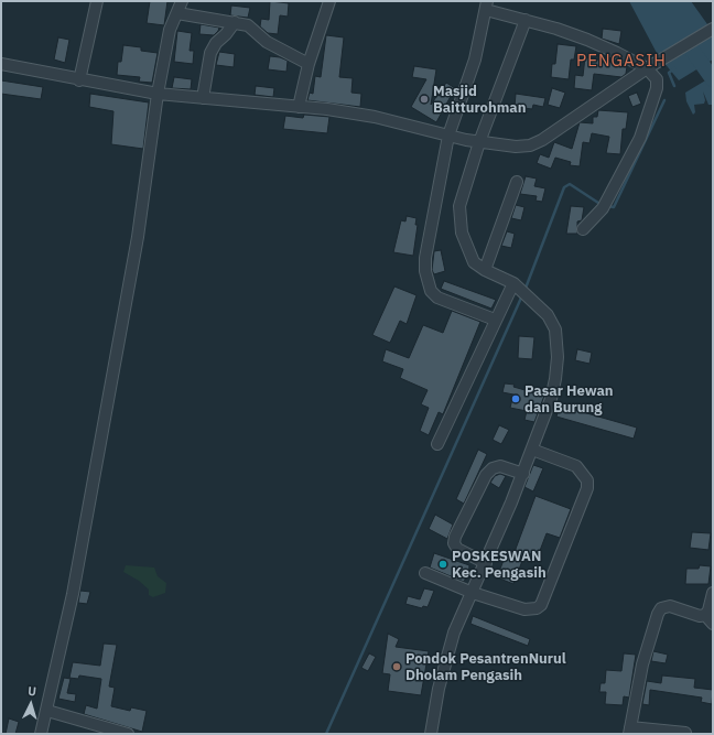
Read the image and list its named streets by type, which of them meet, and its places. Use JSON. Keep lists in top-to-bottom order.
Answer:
{
  "districts": ["PENGASIH"],
  "places": [
    "Masjid Baitturohman",
    "Pasar Hewan dan Burung",
    "POSKESWAN Kec. Pengasih",
    "Pondok PesantrenNurul Dholam Pengasih"
  ],
  "north": "top"
}
